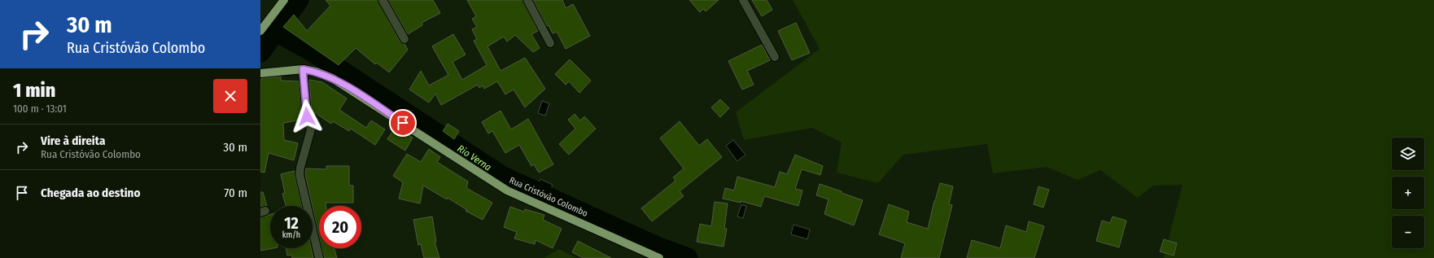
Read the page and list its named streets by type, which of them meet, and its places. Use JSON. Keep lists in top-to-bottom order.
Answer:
{
  "streets": {
    "main road": ["Rua Cristóvão Colombo"]
  },
  "water": ["Rio Verna"],
  "page": {
    "turn": ["30 m", "Rua Cristóvão Colombo"],
    "heading": ["1 min", "100 m · 13:01"],
    "list": [
      {
        "name": "Vire à direita",
        "note": "Rua Cristóvão Colombo",
        "value": "30 m"
      },
      {
        "name": "Chegada ao destino",
        "value": "70 m"
      }
    ],
    "map_buttons": ["+", "−"],
    "speed": "12 km/h",
    "limit": "20"
  }
}
